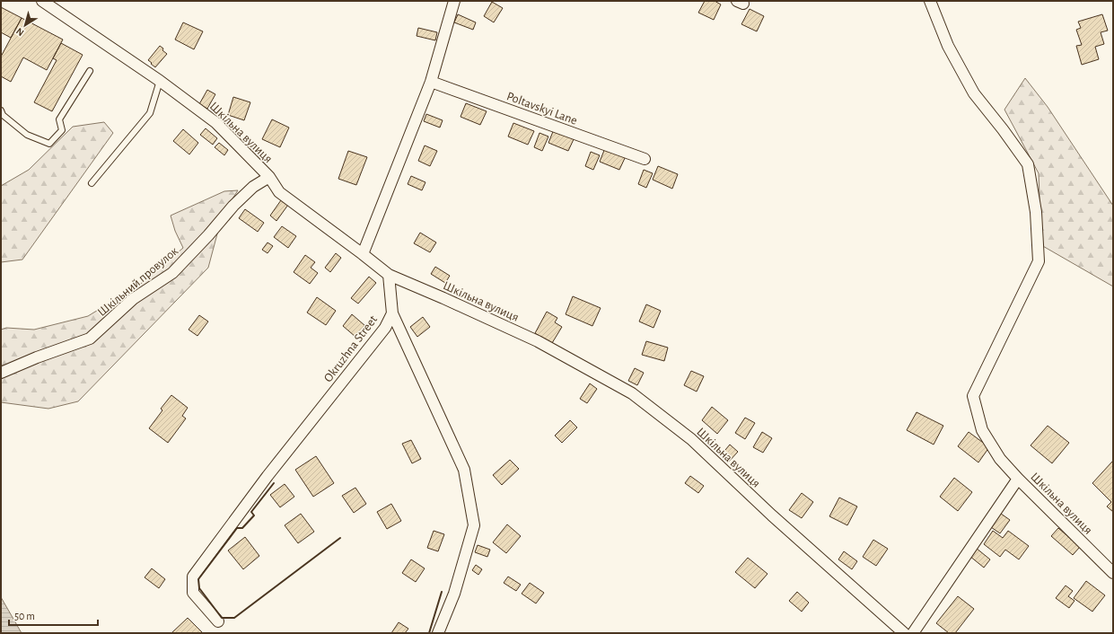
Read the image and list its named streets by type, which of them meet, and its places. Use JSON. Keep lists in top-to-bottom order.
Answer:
{
  "streets": {
    "street": [
      "Poltavskyi Lane",
      "Шкільна вулиця",
      "Шкільний провулок",
      "Okruzhna Street"
    ]
  },
  "crossings": [
    ["Шкільна вулиця", "Шкільний провулок"]
  ],
  "scale_bar": "50 m",
  "north": "bottom left"
}
